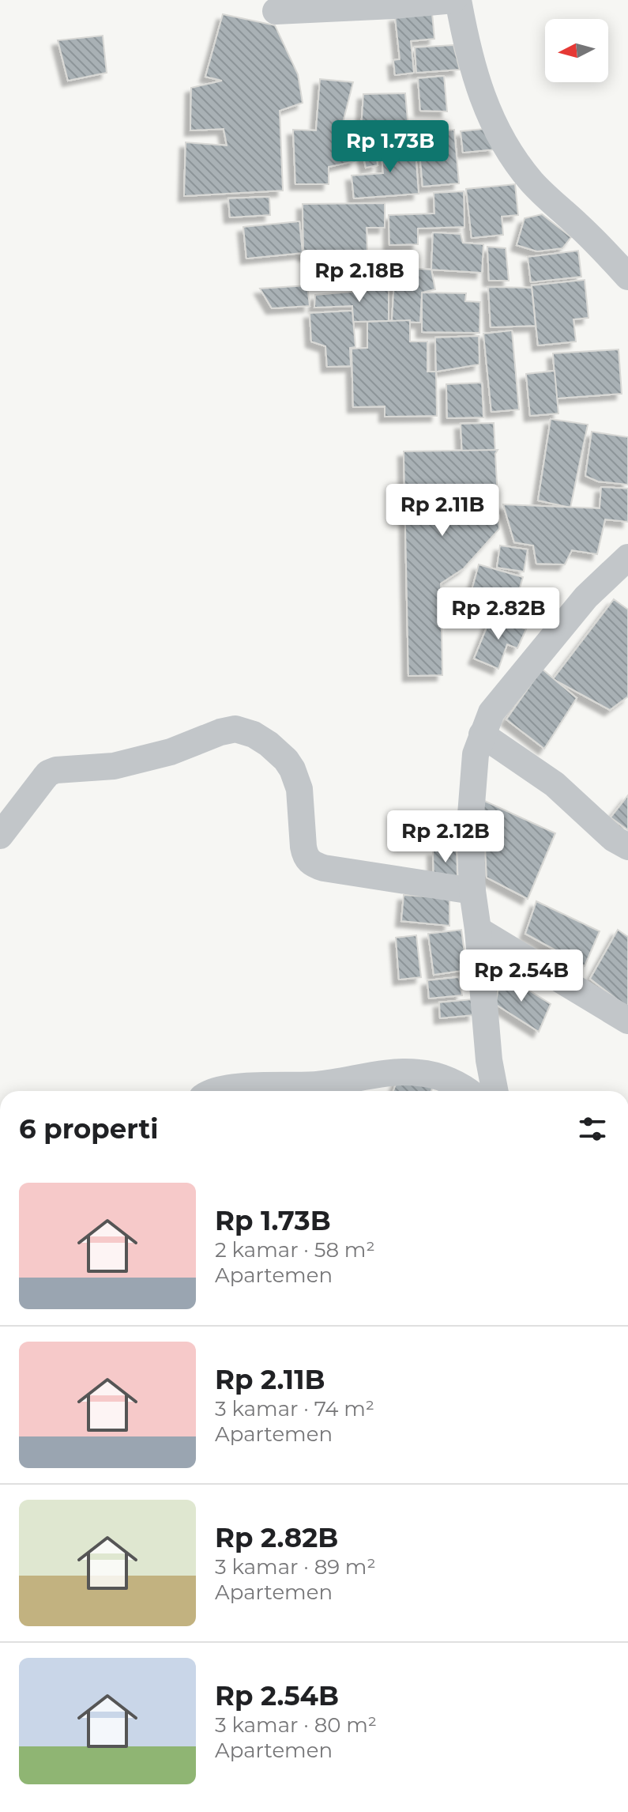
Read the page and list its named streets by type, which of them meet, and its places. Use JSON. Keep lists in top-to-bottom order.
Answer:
{
  "north": "left",
  "page": {
    "price": [
      "Rp 1.73B",
      "Rp 2.18B",
      "Rp 2.11B",
      "Rp 2.82B",
      "Rp 2.12B",
      "Rp 2.54B"
    ],
    "heading": "6 properti",
    "list": [
      {
        "name": "Rp 1.73B",
        "note": "2 kamar · 58 m² · Apartemen"
      },
      {
        "name": "Rp 2.11B",
        "note": "3 kamar · 74 m² · Apartemen"
      },
      {
        "name": "Rp 2.82B",
        "note": "3 kamar · 89 m² · Apartemen"
      },
      {
        "name": "Rp 2.54B",
        "note": "3 kamar · 80 m² · Apartemen"
      }
    ]
  }
}
